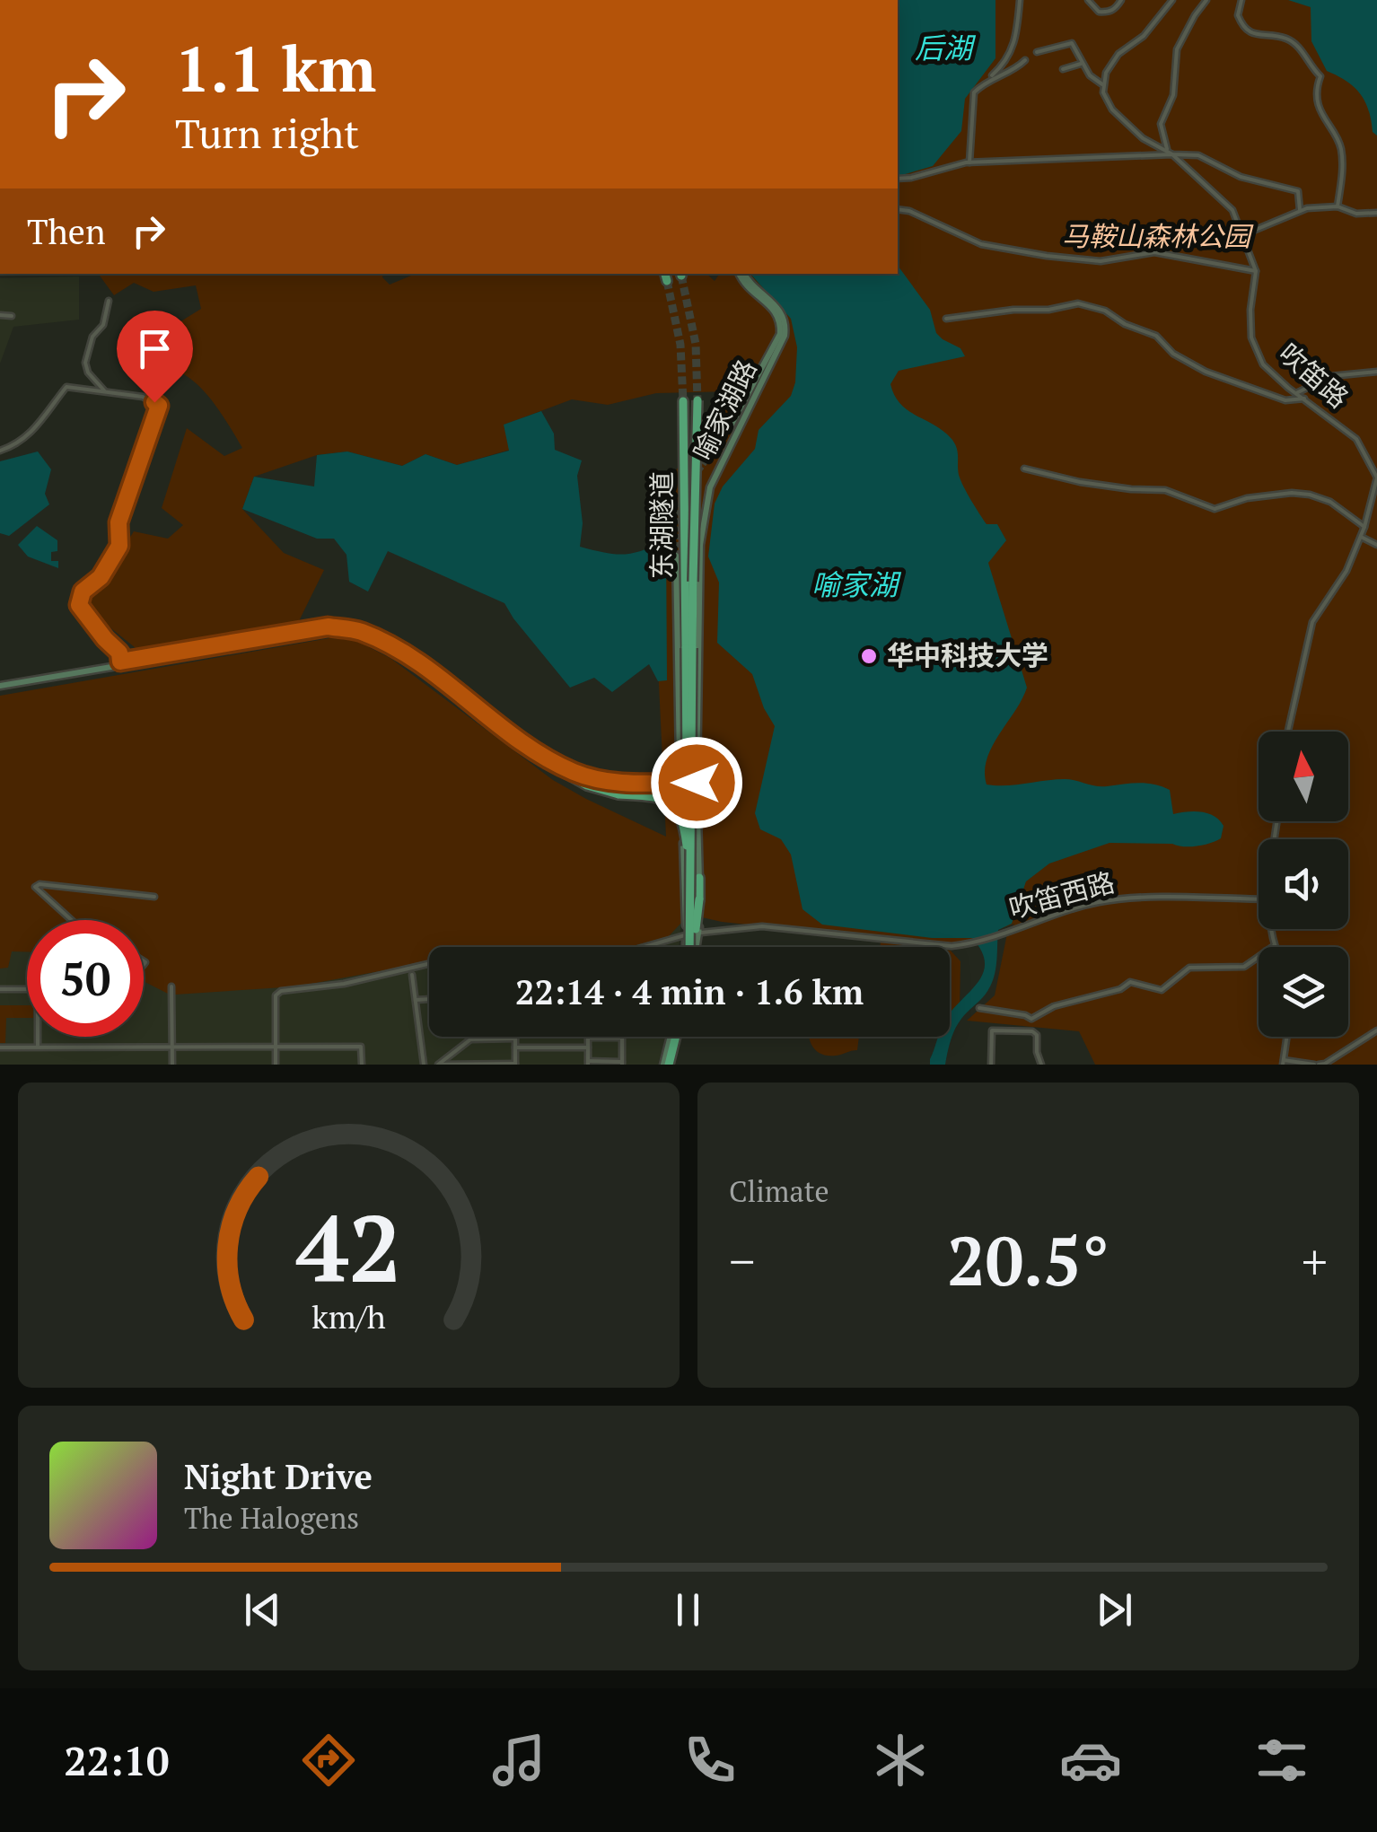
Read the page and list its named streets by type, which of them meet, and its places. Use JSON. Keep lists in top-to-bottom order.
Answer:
{
  "streets": {
    "highway": ["东湖隧道"],
    "main road": ["喻家湖路"],
    "street": ["吹笛路", "吹笛西路"]
  },
  "crossings": [
    ["喻家湖路", "东湖隧道"],
    ["喻家湖路", "吹笛西路"]
  ],
  "water": ["后湖", "喻家湖"],
  "parks": ["马鞍山森林公园"],
  "places": ["华中科技大学"],
  "north": "top",
  "page": {
    "turn": ["1.1 km", "Turn right"],
    "then": "Then",
    "limit": "50",
    "trip": "22:14 · 4 min · 1.6 km",
    "tile": "Climate",
    "heat": ["−", "20.5°", "+"],
    "song": ["Night Drive", "The Halogens"],
    "tabs": "22:10",
    "gauge": ["42", "km/h"]
  }
}
